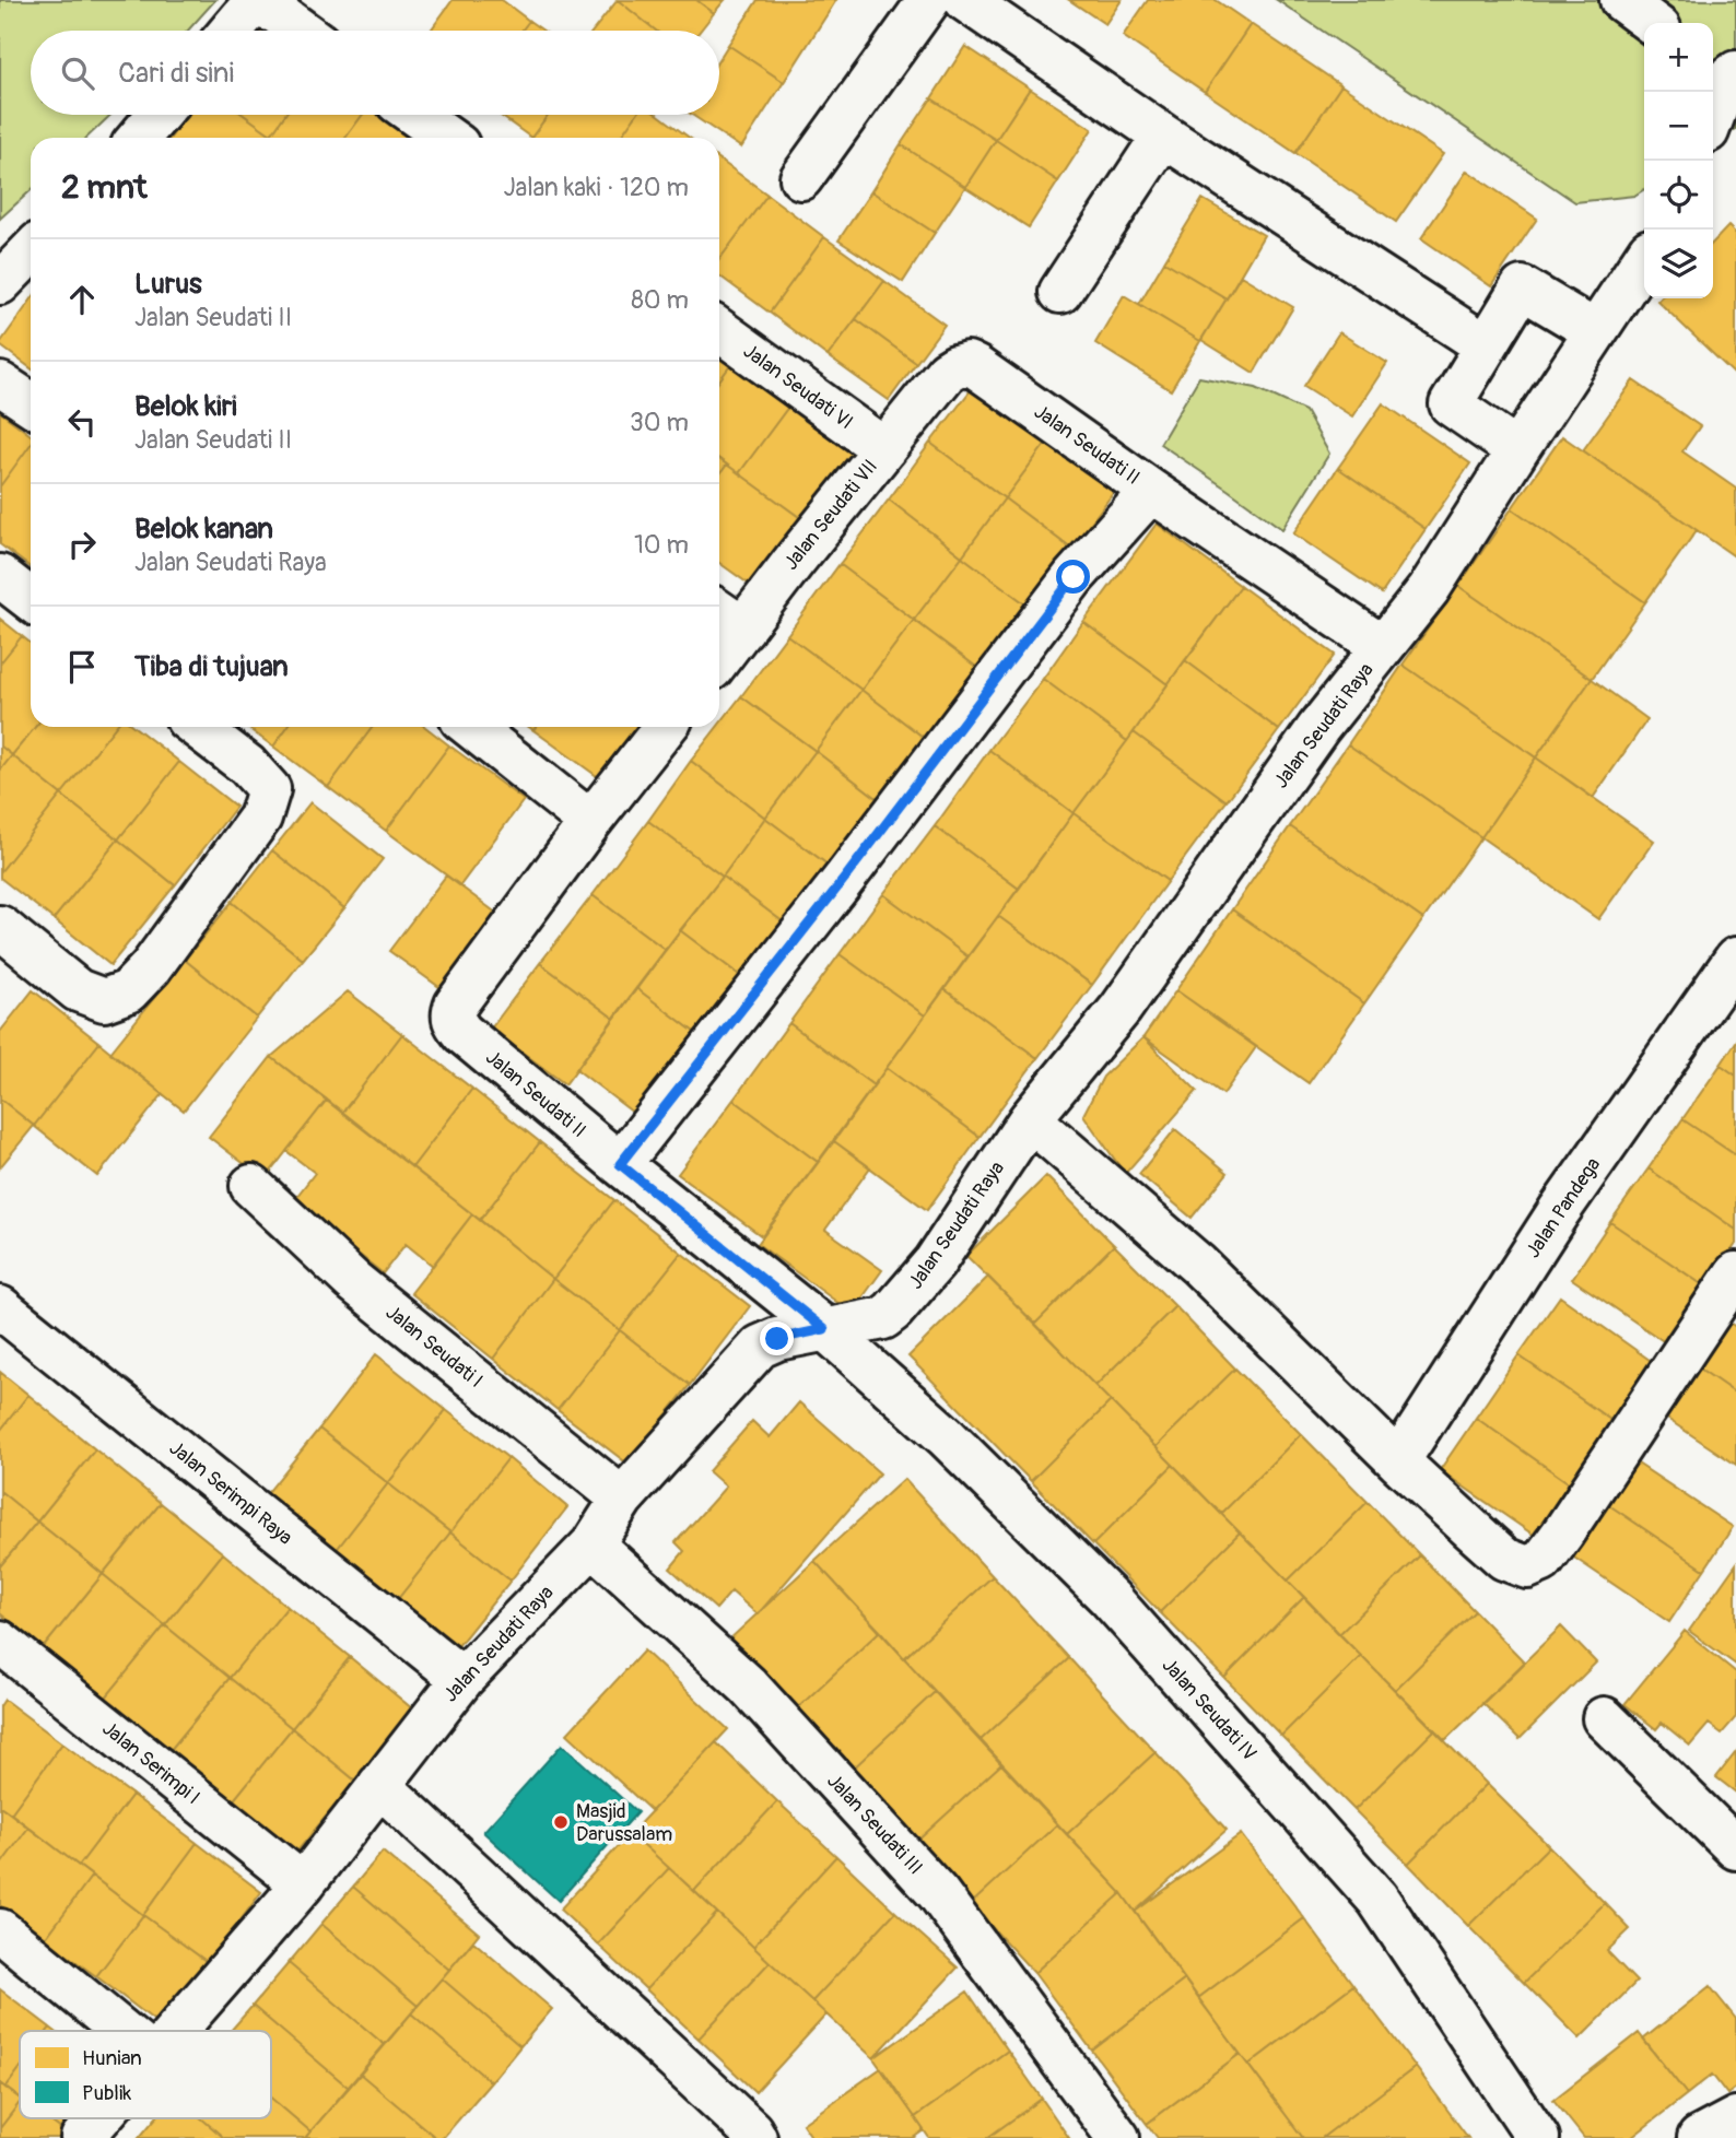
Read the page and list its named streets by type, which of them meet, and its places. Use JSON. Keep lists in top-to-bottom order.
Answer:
{
  "streets": {
    "street": [
      "Jalan Seudati VI",
      "Jalan Seudati II",
      "Jalan Seudati VII",
      "Jalan Seudati Raya",
      "Jalan Pandega",
      "Jalan Seudati I",
      "Jalan Serimpi Raya",
      "Jalan Seudati IV",
      "Jalan Serimpi I",
      "Jalan Seudati III"
    ]
  },
  "crossings": [
    ["Jalan Seudati VI", "Jalan Seudati VII"],
    ["Jalan Seudati II", "Jalan Seudati VII"],
    ["Jalan Seudati II", "Jalan Seudati Raya"],
    ["Jalan Seudati II", "Jalan Seudati IV"],
    ["Jalan Seudati Raya", "Jalan Seudati I"],
    ["Jalan Seudati Raya", "Jalan Serimpi Raya"],
    ["Jalan Seudati Raya", "Jalan Seudati IV"],
    ["Jalan Seudati Raya", "Jalan Serimpi I"],
    ["Jalan Seudati Raya", "Jalan Seudati III"]
  ],
  "places": ["Masjid Darussalam"],
  "legend": ["Hunian", "Publik"],
  "page": {
    "map_buttons": ["+", "−"],
    "search": "Cari di sini",
    "heading": ["2 mnt", "Jalan kaki · 120 m"],
    "list": [
      ["Lurus", "Jalan Seudati II", "80 m"],
      ["Belok kiri", "Jalan Seudati II", "30 m"],
      ["Belok kanan", "Jalan Seudati Raya", "10 m"],
      "Tiba di tujuan"
    ]
  }
}
